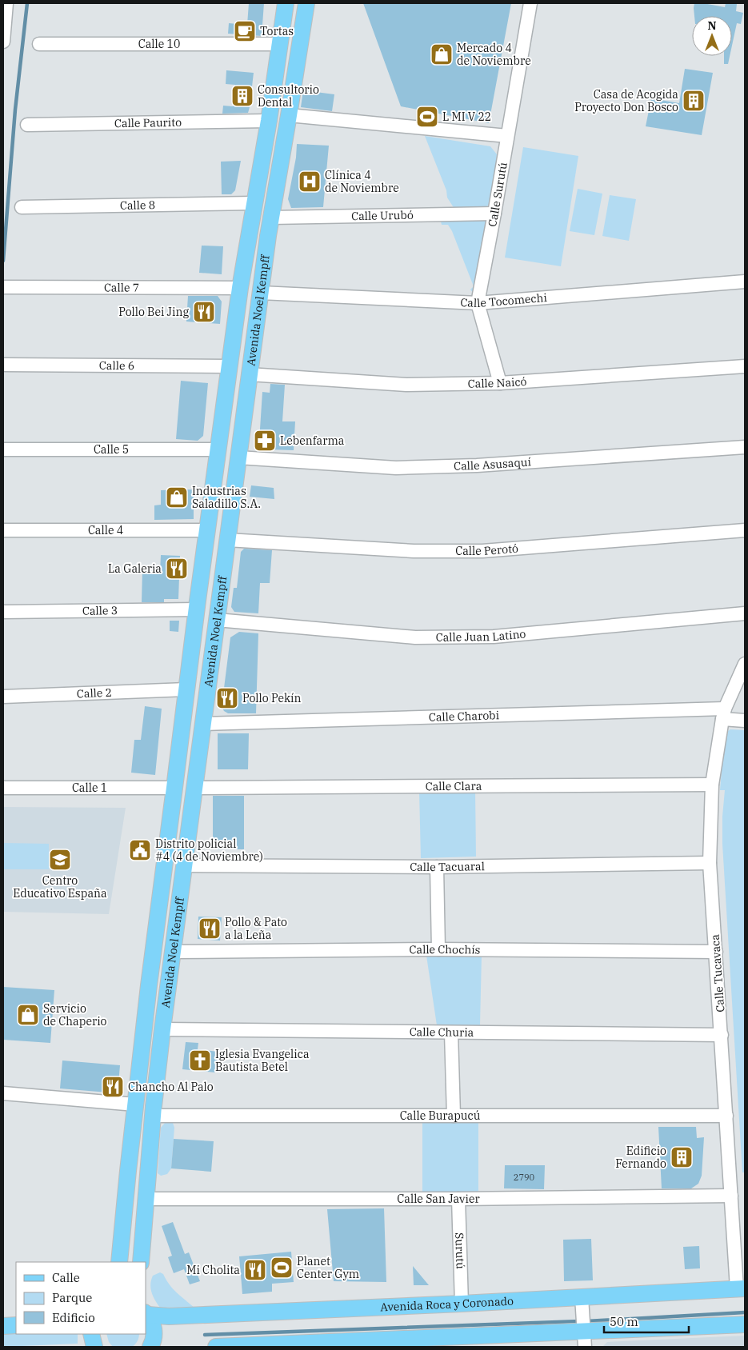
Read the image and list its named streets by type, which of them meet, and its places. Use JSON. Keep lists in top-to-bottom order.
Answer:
{
  "streets": {
    "main road": ["Avenida Noel Kempff", "Avenida Roca y Coronado"],
    "street": [
      "Calle 10",
      "Calle Paurito",
      "Calle Surutú",
      "Calle 8",
      "Calle Urubó",
      "Calle 7",
      "Calle Tocomechi",
      "Calle 6",
      "Calle Naicó",
      "Calle 5",
      "Calle Asusaquí",
      "Calle 4",
      "Calle Perotó",
      "Calle 3",
      "Calle Juan Latino",
      "Calle 2",
      "Calle Charobi",
      "Calle Clara",
      "Calle 1",
      "Calle Tacuaral",
      "Calle Chochís",
      "Calle Tucavaca",
      "Calle Churia",
      "Calle Burapucú",
      "Calle San Javier",
      "Surutú"
    ]
  },
  "crossings": [
    ["Calle 10", "Avenida Noel Kempff"],
    ["Calle Paurito", "Avenida Noel Kempff"],
    ["Calle Surutú", "Calle Urubó"],
    ["Calle Surutú", "Calle Tocomechi"],
    ["Calle Surutú", "Calle Naicó"],
    ["Calle 8", "Avenida Noel Kempff"],
    ["Calle Urubó", "Avenida Noel Kempff"],
    ["Calle 7", "Avenida Noel Kempff"],
    ["Calle Tocomechi", "Avenida Noel Kempff"],
    ["Avenida Noel Kempff", "Calle 6"],
    ["Avenida Noel Kempff", "Calle Naicó"],
    ["Avenida Noel Kempff", "Calle 5"],
    ["Avenida Noel Kempff", "Calle Asusaquí"],
    ["Avenida Noel Kempff", "Calle 4"],
    ["Avenida Noel Kempff", "Calle Perotó"],
    ["Avenida Noel Kempff", "Calle 3"],
    ["Avenida Noel Kempff", "Calle Juan Latino"],
    ["Avenida Noel Kempff", "Calle 2"],
    ["Avenida Noel Kempff", "Calle Charobi"],
    ["Avenida Noel Kempff", "Calle Clara"],
    ["Avenida Noel Kempff", "Calle 1"],
    ["Avenida Noel Kempff", "Calle Tacuaral"],
    ["Avenida Noel Kempff", "Calle Chochís"],
    ["Avenida Noel Kempff", "Calle Churia"],
    ["Avenida Noel Kempff", "Calle Burapucú"],
    ["Avenida Noel Kempff", "Calle San Javier"],
    ["Calle Charobi", "Calle Tucavaca"],
    ["Calle Clara", "Calle Tucavaca"],
    ["Calle Tacuaral", "Calle Tucavaca"],
    ["Calle Chochís", "Calle Tucavaca"],
    ["Calle Tucavaca", "Calle Churia"],
    ["Calle Tucavaca", "Calle Burapucú"],
    ["Calle Tucavaca", "Calle San Javier"],
    ["Calle Tucavaca", "Avenida Roca y Coronado"],
    ["Calle San Javier", "Surutú"],
    ["Surutú", "Avenida Roca y Coronado"]
  ],
  "places": {
    "cafe": ["Tortas"],
    "shop": ["Mercado 4 de Noviembre", "Industrias Saladillo S.A.", "Servicio de Chaperio"],
    "building": ["Consultorio Dental", "Casa de Acogida Proyecto Don Bosco", "Edificio Fernando"],
    "sports": ["L MI V 22", "Planet Center Gym"],
    "hospital": ["Clínica 4 de Noviembre"],
    "restaurant": [
      "Pollo Bei Jing",
      "La Galeria",
      "Pollo Pekín",
      "Pollo & Pato a la Leña",
      "Chancho Al Palo",
      "Mi Cholita"
    ],
    "pharmacy": ["Lebenfarma"],
    "public building": ["Distrito policial #4 (4 de Noviembre)"],
    "school or university": ["Centro Educativo España"],
    "church": ["Iglesia Evangelica Bautista Betel"]
  },
  "house_numbers": ["2790"],
  "legend": ["Calle", "Parque", "Edificio"],
  "scale_bar": "50 m",
  "north": "top"
}
